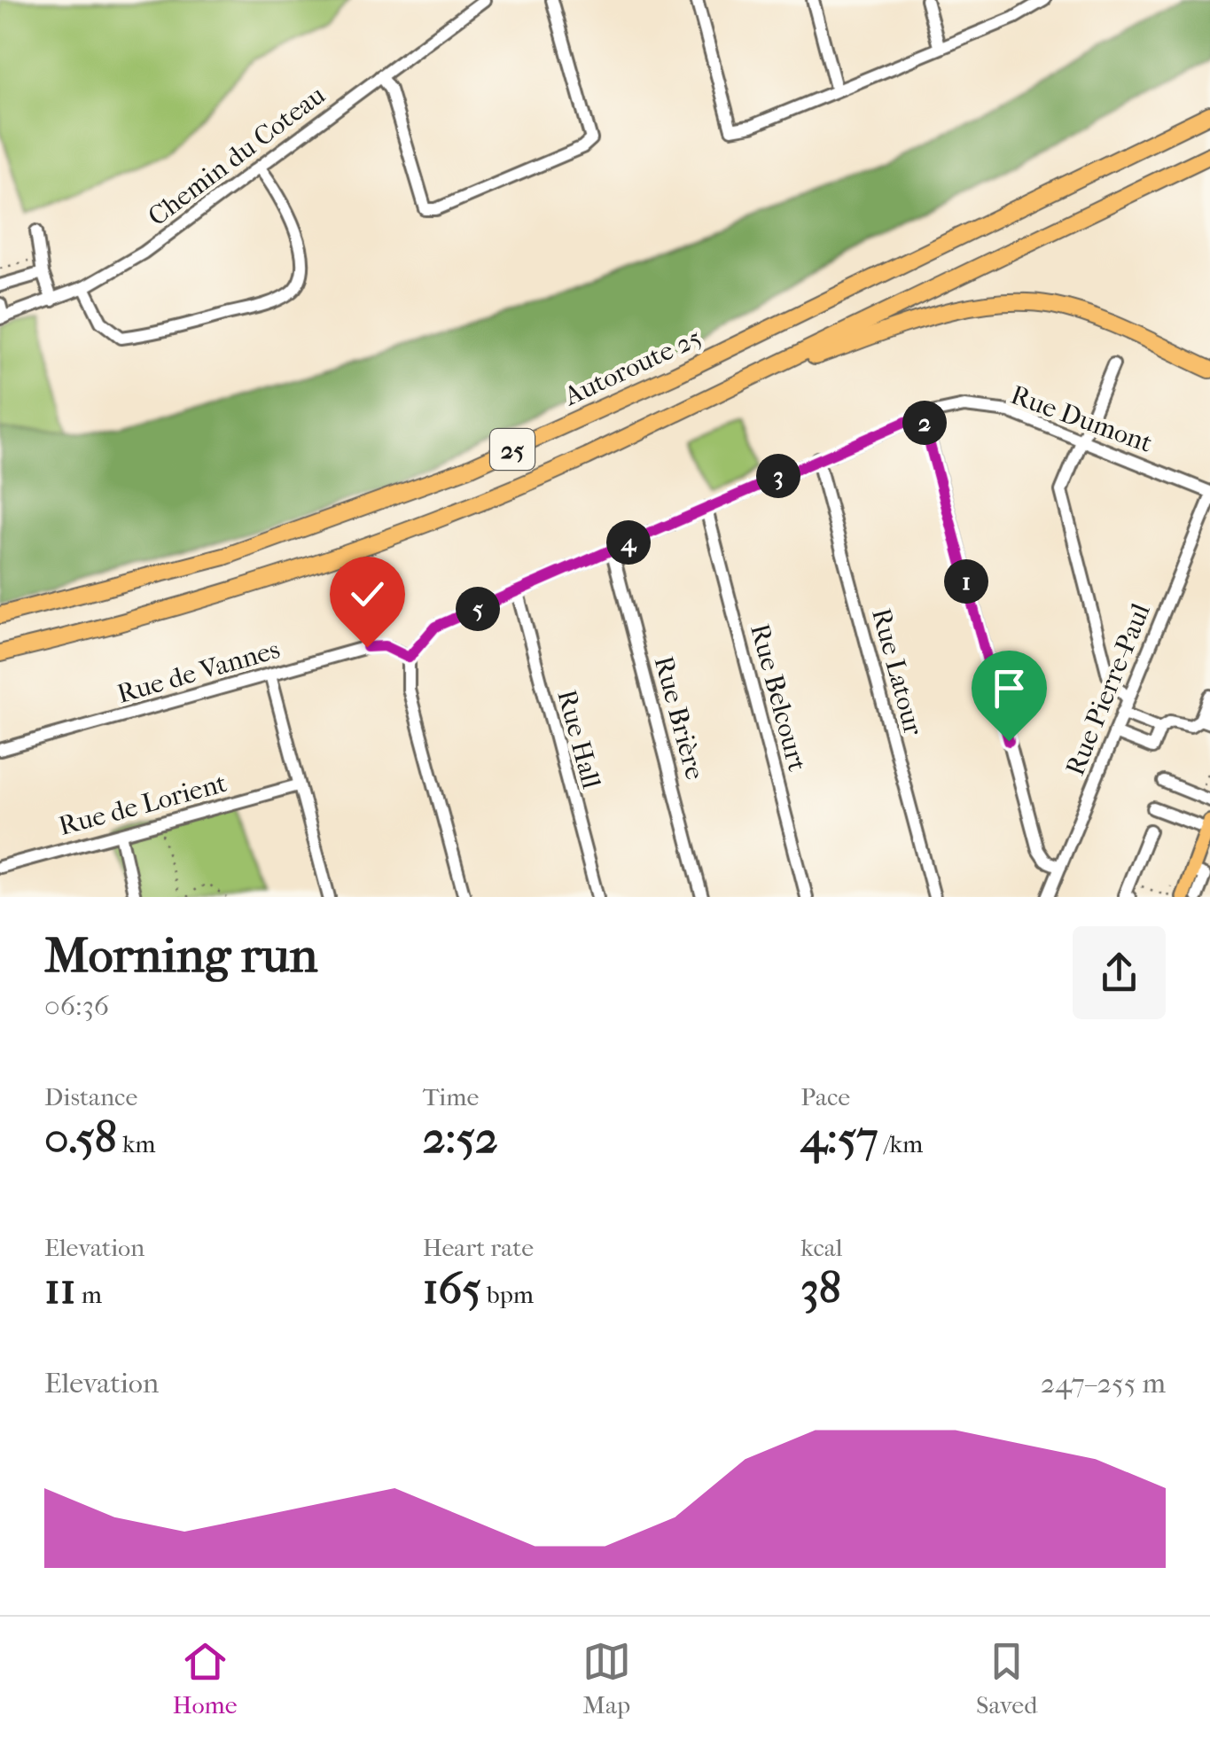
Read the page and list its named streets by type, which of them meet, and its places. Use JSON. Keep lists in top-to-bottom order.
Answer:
{
  "streets": {
    "highway": ["Autoroute 25", "25"],
    "street": [
      "Chemin du Coteau",
      "Rue Dumont",
      "Rue de Vannes",
      "Rue Latour",
      "Rue Pierre-Paul",
      "Rue Belcourt",
      "Rue Brière",
      "Rue Hall",
      "Rue de Lorient"
    ]
  },
  "crossings": [
    ["Rue Dumont", "Rue de Vannes"],
    ["Rue Dumont", "Rue Latour"],
    ["Rue Dumont", "Rue Belcourt"],
    ["Rue Dumont", "Rue Brière"],
    ["Rue Dumont", "Rue Hall"]
  ],
  "page": {
    "pins": [
      "2",
      "3",
      "4",
      "1",
      "5"
    ],
    "heading": ["Morning run", "06:36"],
    "stats": [
      ["Distance", "0.58 km"],
      ["Time", "2:52"],
      ["Pace", "4:57 /km"],
      ["Elevation", "11 m"],
      ["Heart rate", "165 bpm"],
      ["kcal", "38"]
    ],
    "chart": ["Elevation", "247–255 m"],
    "tabs": ["Home", "Map", "Saved"]
  }
}
